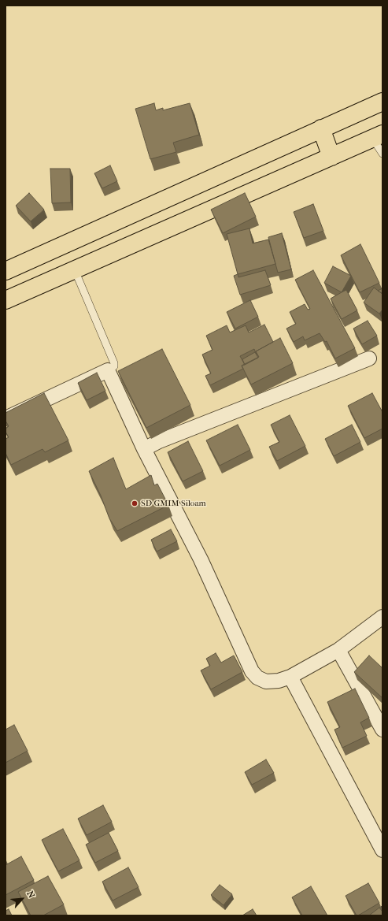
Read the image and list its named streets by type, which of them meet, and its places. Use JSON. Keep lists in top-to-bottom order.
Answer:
{
  "places": ["SD GMIM Siloam"],
  "north": "top right"
}
